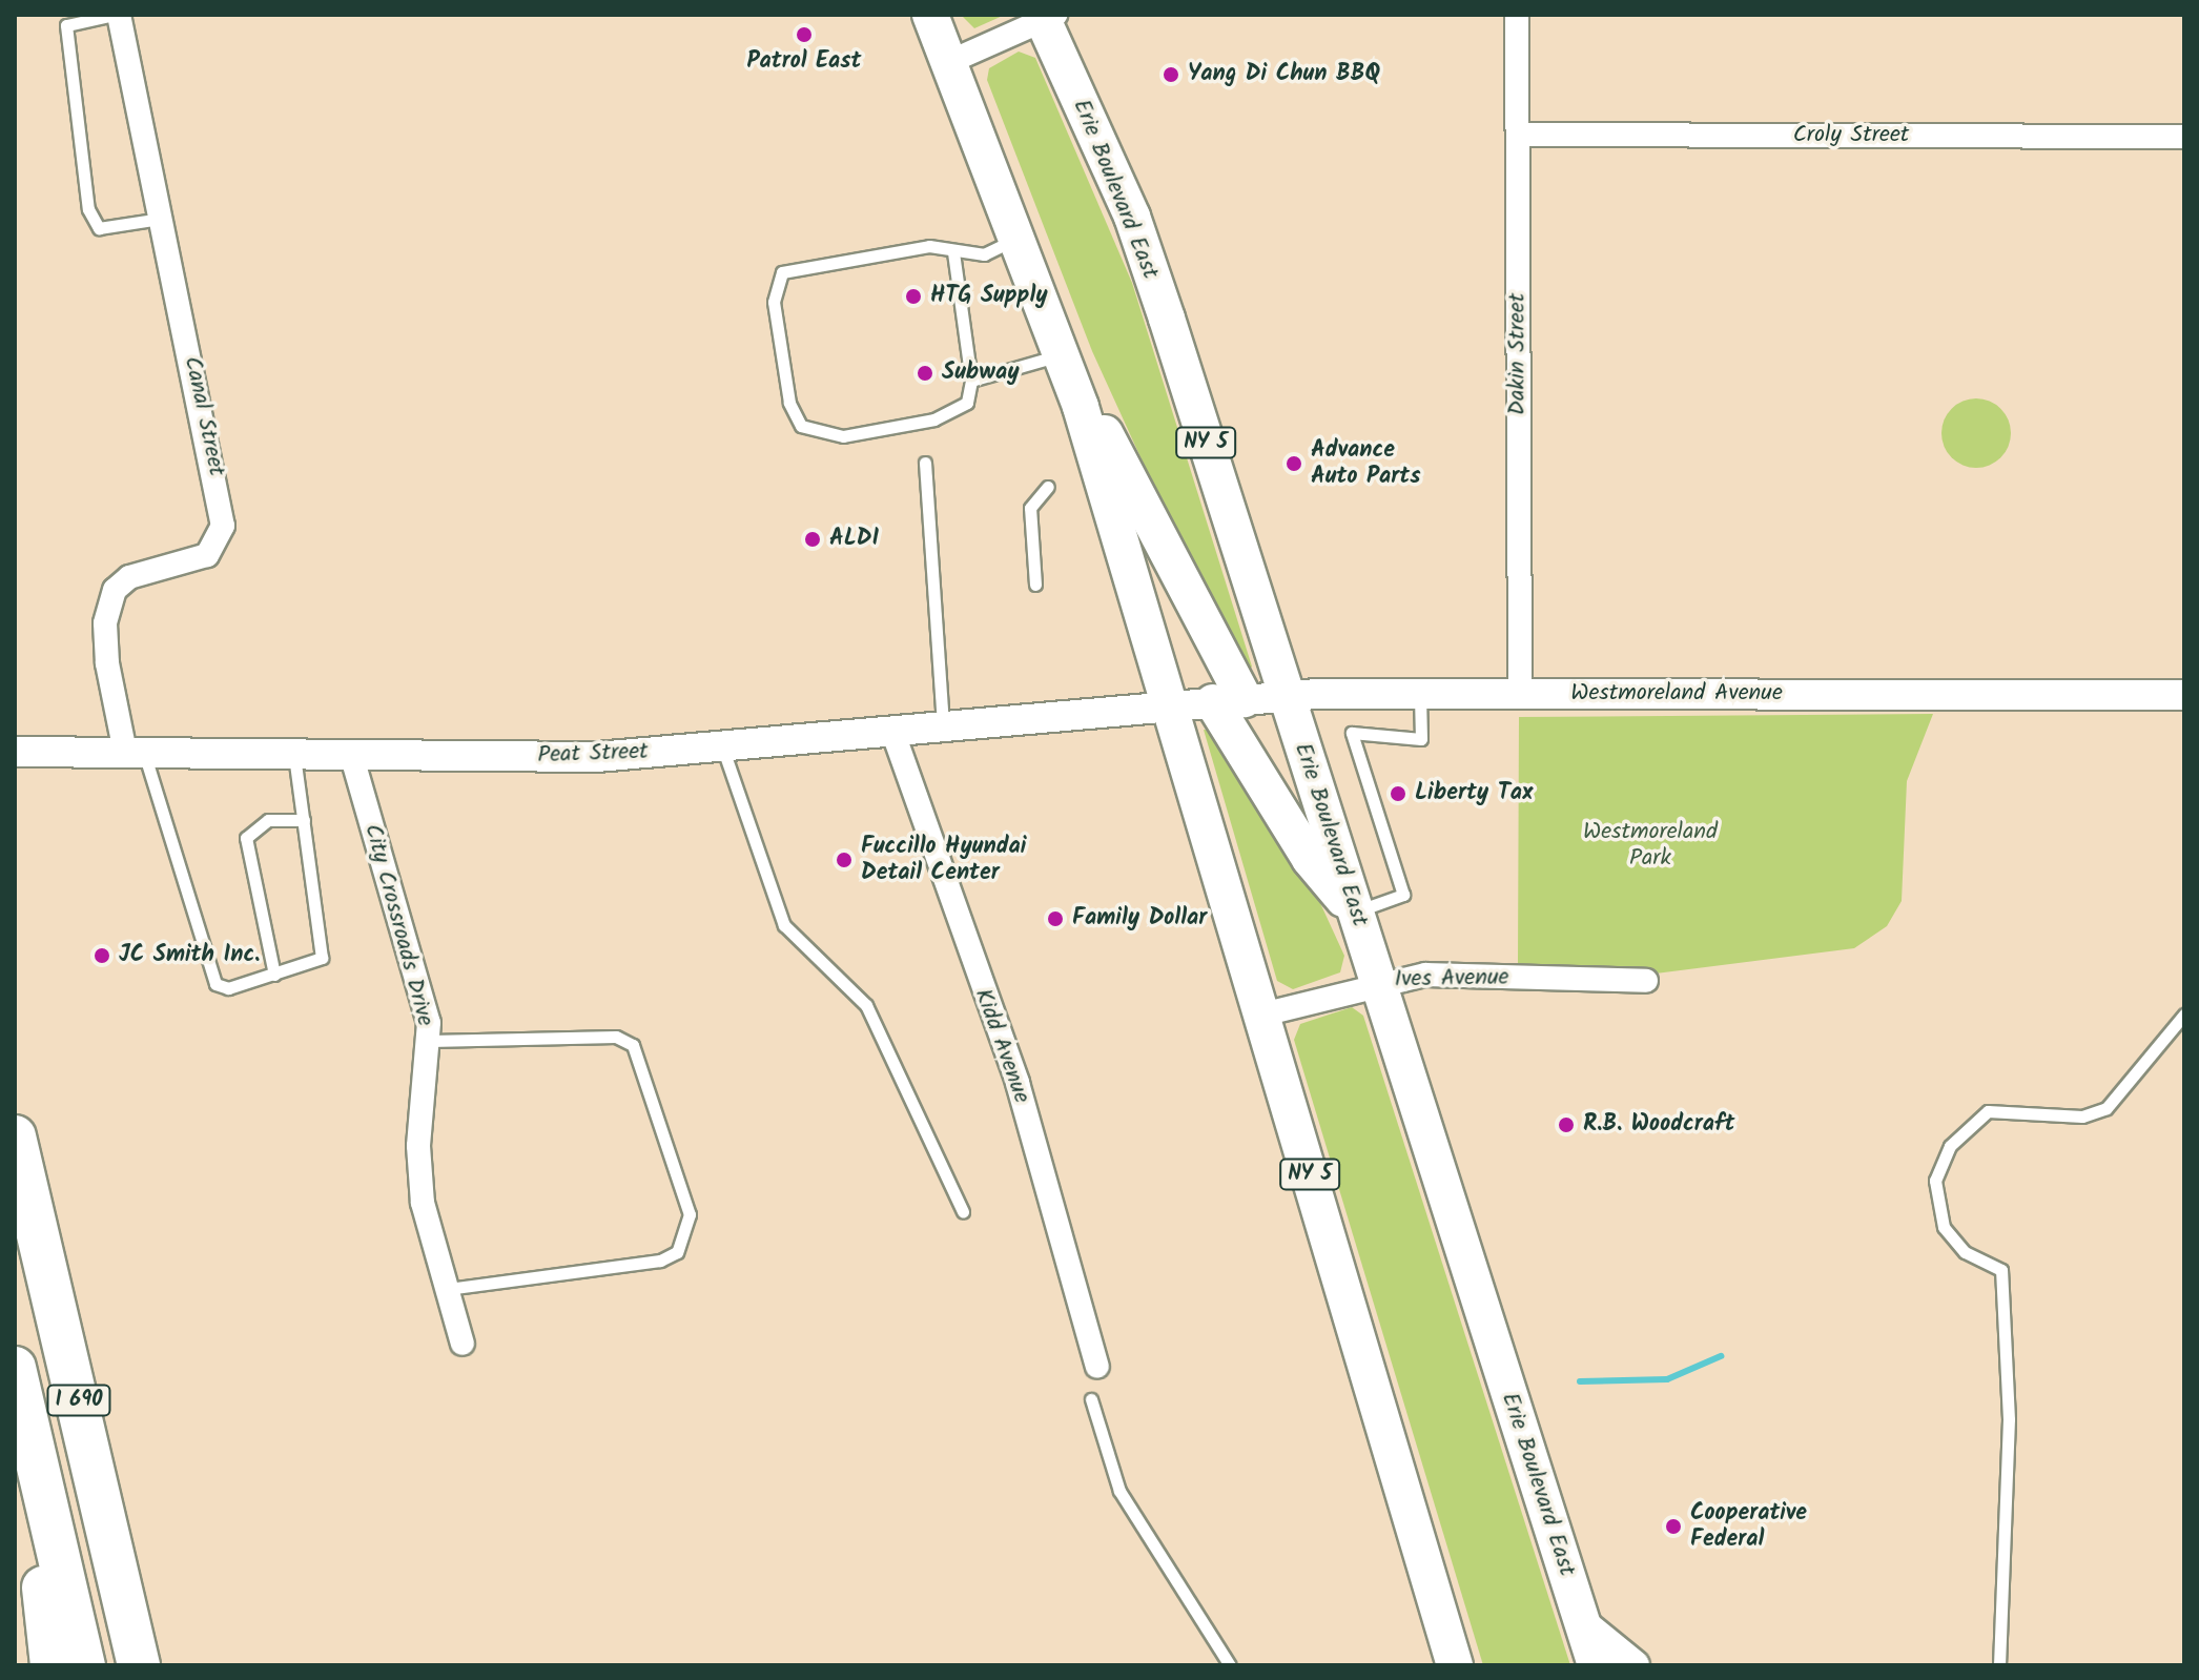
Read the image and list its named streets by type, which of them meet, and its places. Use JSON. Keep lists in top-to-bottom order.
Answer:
{
  "streets": {
    "highway": ["I 690"],
    "main road": ["Erie Boulevard East", "NY 5"],
    "street": [
      "Croly Street",
      "Dakin Street",
      "Canal Street",
      "Westmoreland Avenue",
      "Peat Street",
      "City Crossroads Drive",
      "Ives Avenue",
      "Kidd Avenue"
    ]
  },
  "crossings": [
    ["Croly Street", "Dakin Street"],
    ["Erie Boulevard East", "Westmoreland Avenue"],
    ["Erie Boulevard East", "Ives Avenue"],
    ["Dakin Street", "Westmoreland Avenue"],
    ["Canal Street", "Peat Street"],
    ["NY 5", "Westmoreland Avenue"],
    ["NY 5", "Peat Street"],
    ["NY 5", "Ives Avenue"],
    ["Westmoreland Avenue", "Peat Street"],
    ["Peat Street", "City Crossroads Drive"],
    ["Peat Street", "Kidd Avenue"]
  ],
  "parks": ["Westmoreland Park"],
  "places": [
    "Patrol East",
    "Yang Di Chun BBQ",
    "HTG Supply",
    "Subway",
    "Advance Auto Parts",
    "ALDI",
    "Liberty Tax",
    "Fuccillo Hyundai Detail Center",
    "Family Dollar",
    "JC Smith Inc.",
    "R.B. Woodcraft",
    "Cooperative Federal"
  ]
}
